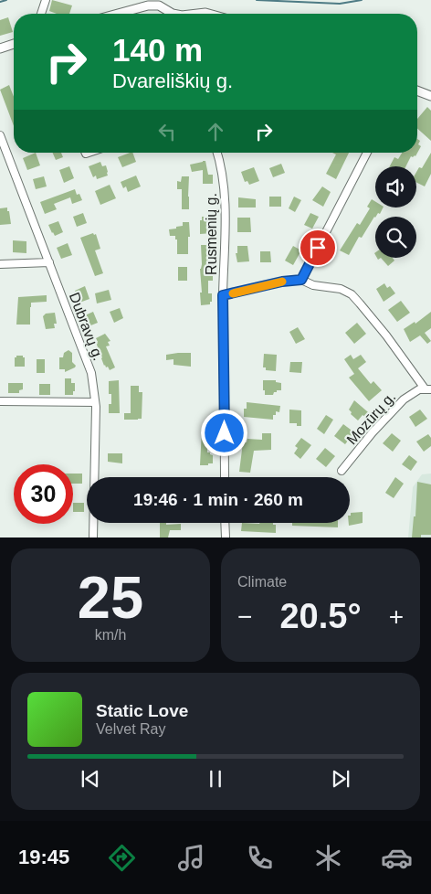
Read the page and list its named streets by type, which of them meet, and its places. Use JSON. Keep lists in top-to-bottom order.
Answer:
{
  "streets": {
    "street": ["Rusmenių g.", "Dubravų g.", "Mozūrų g."]
  },
  "page": {
    "turn": ["140 m", "Dvareliškių g."],
    "limit": "30",
    "trip": "19:46 · 1 min · 260 m",
    "tile": [
      ["25", "km/h"],
      "Climate"
    ],
    "heat": ["−", "20.5°", "+"],
    "song": ["Static Love", "Velvet Ray"],
    "tabs": "19:45"
  }
}
